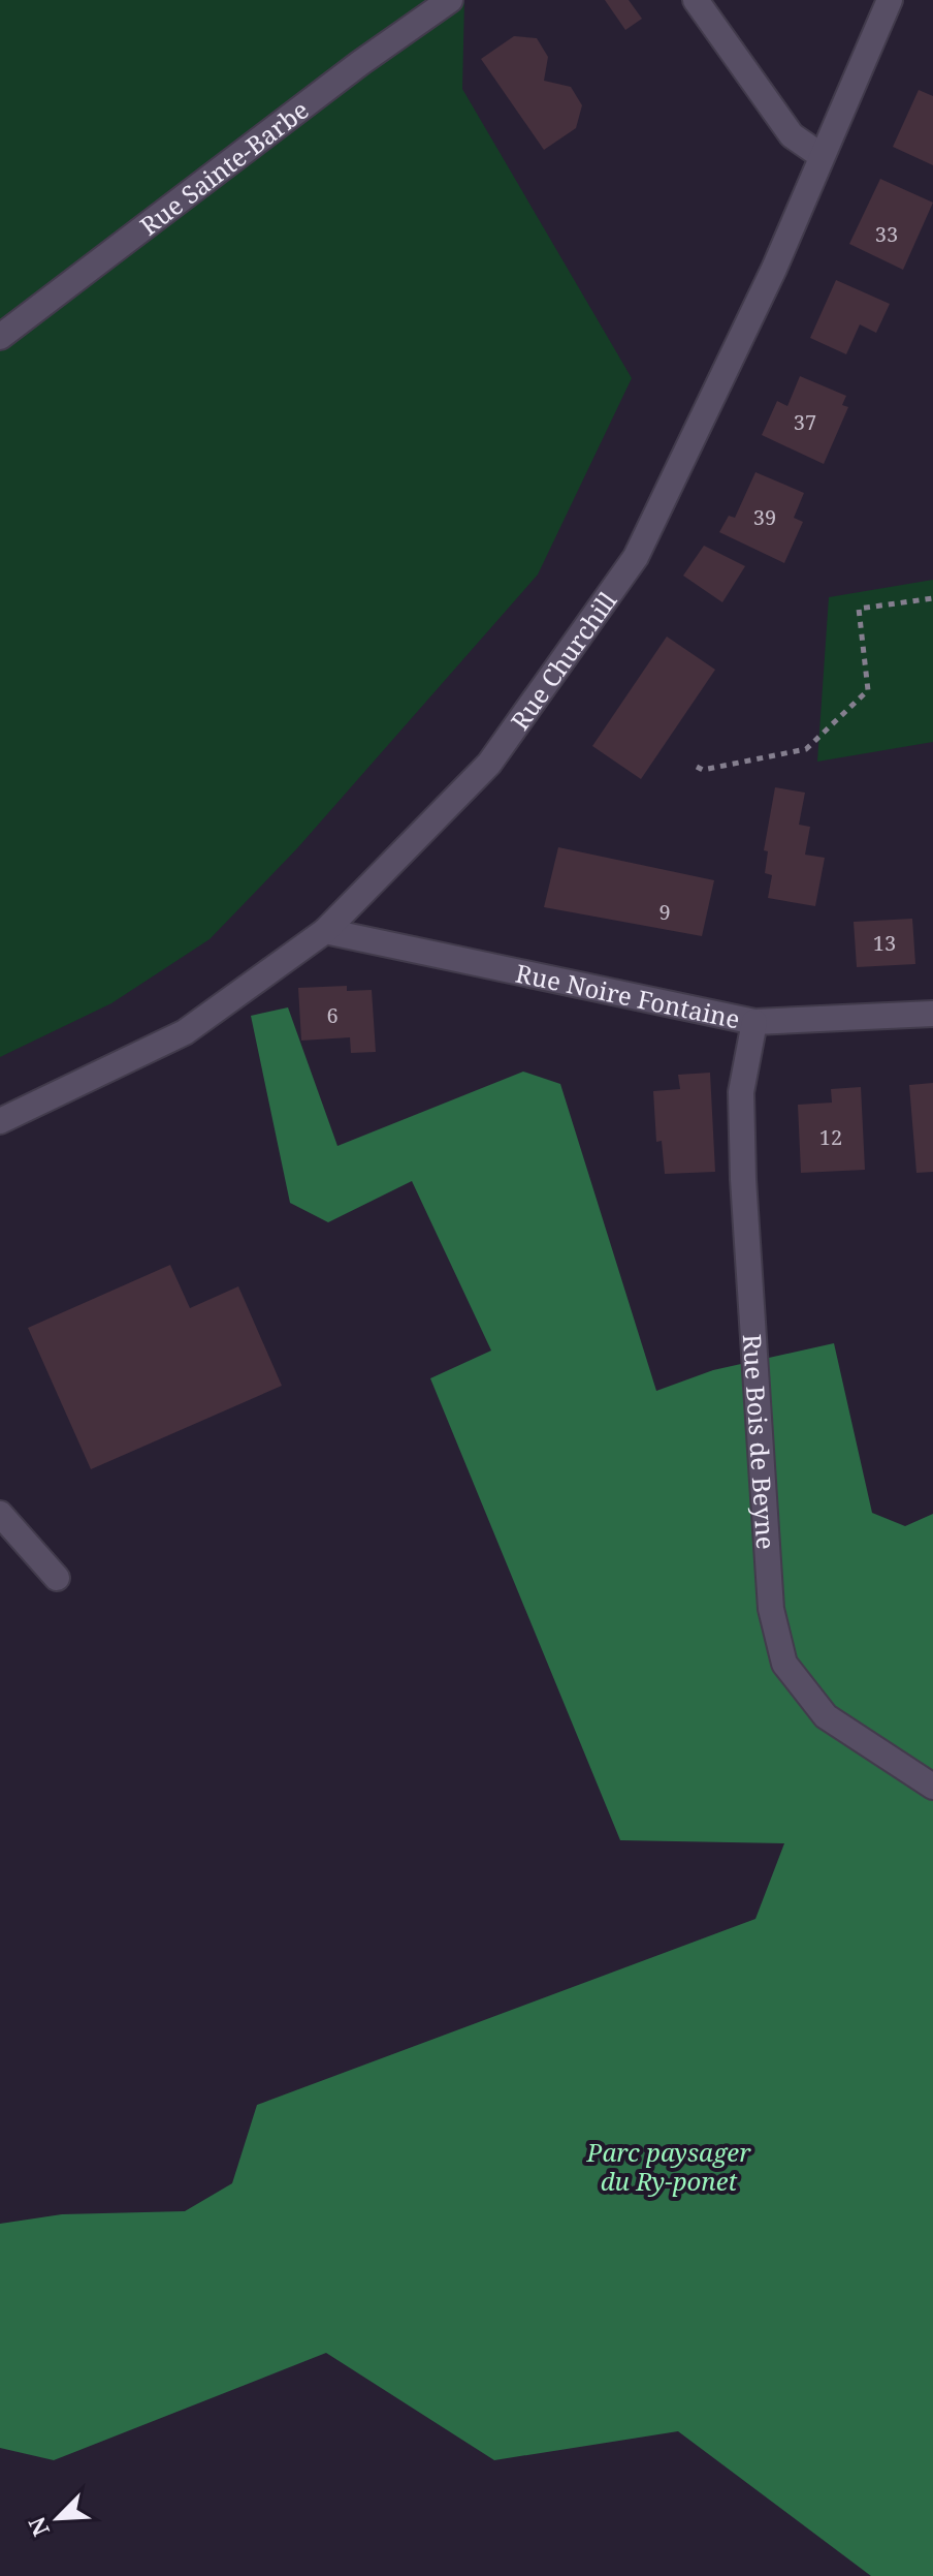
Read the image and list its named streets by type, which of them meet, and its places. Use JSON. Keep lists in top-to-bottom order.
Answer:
{
  "streets": {
    "street": [
      "Rue Sainte-Barbe",
      "Rue Churchill",
      "Rue Noire Fontaine",
      "Rue Bois de Beyne"
    ]
  },
  "crossings": [
    ["Rue Churchill", "Rue Noire Fontaine"],
    ["Rue Noire Fontaine", "Rue Bois de Beyne"]
  ],
  "parks": ["Parc paysager du Ry-ponet"],
  "house_numbers": [
    "33",
    "37",
    "39",
    "9",
    "13",
    "6",
    "12"
  ],
  "north": "bottom left"
}
